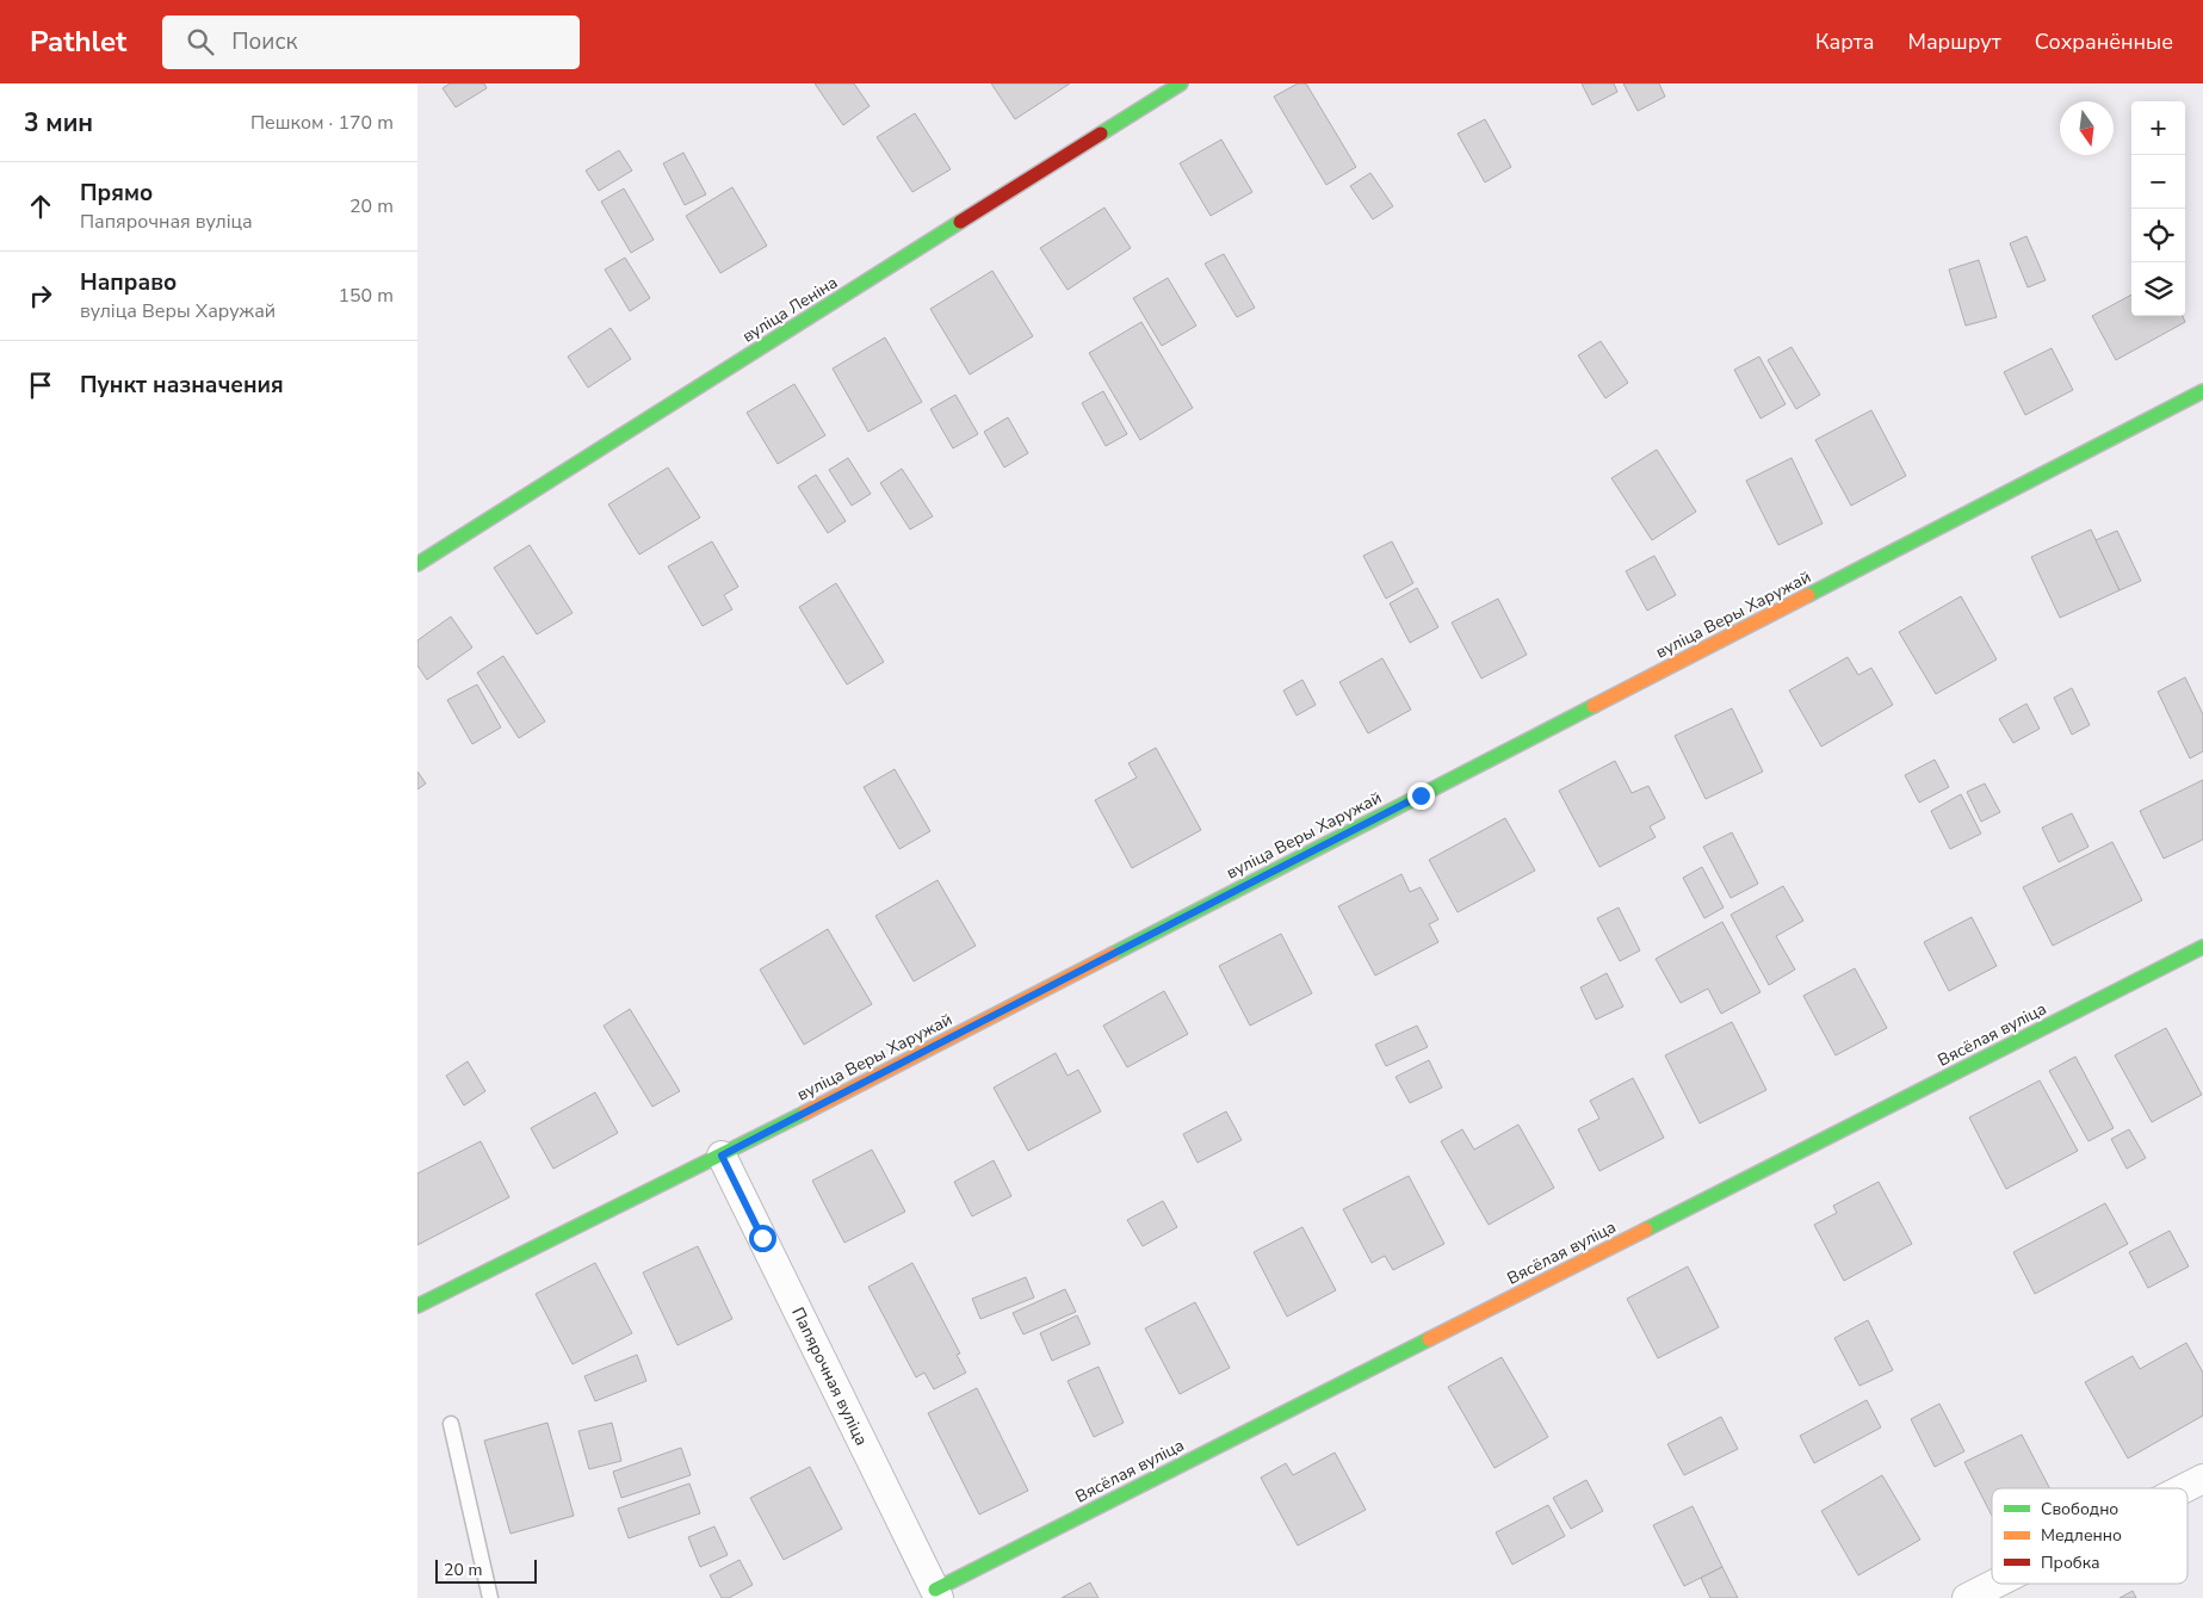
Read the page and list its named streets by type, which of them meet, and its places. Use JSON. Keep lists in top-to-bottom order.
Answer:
{
  "streets": {
    "street": [
      "вуліца Леніна",
      "вуліца Веры Харужай",
      "Вясёлая вуліца",
      "Папярочная вуліца"
    ]
  },
  "crossings": [
    ["вуліца Веры Харужай", "Папярочная вуліца"],
    ["Вясёлая вуліца", "Папярочная вуліца"]
  ],
  "legend": ["Свободно", "Медленно", "Пробка"],
  "scale_bar": "20 m",
  "north": "bottom",
  "page": {
    "header": "Pathlet",
    "search": "Поиск",
    "nav": ["Карта", "Маршрут", "Сохранённые"],
    "heading": ["3 мин", "Пешком · 170 m"],
    "map_buttons": ["+", "−"],
    "list": [
      ["Прямо", "Папярочная вуліца", "20 m"],
      ["Направо", "вуліца Веры Харужай", "150 m"],
      "Пункт назначения"
    ],
    "scale": "20 m"
  }
}
